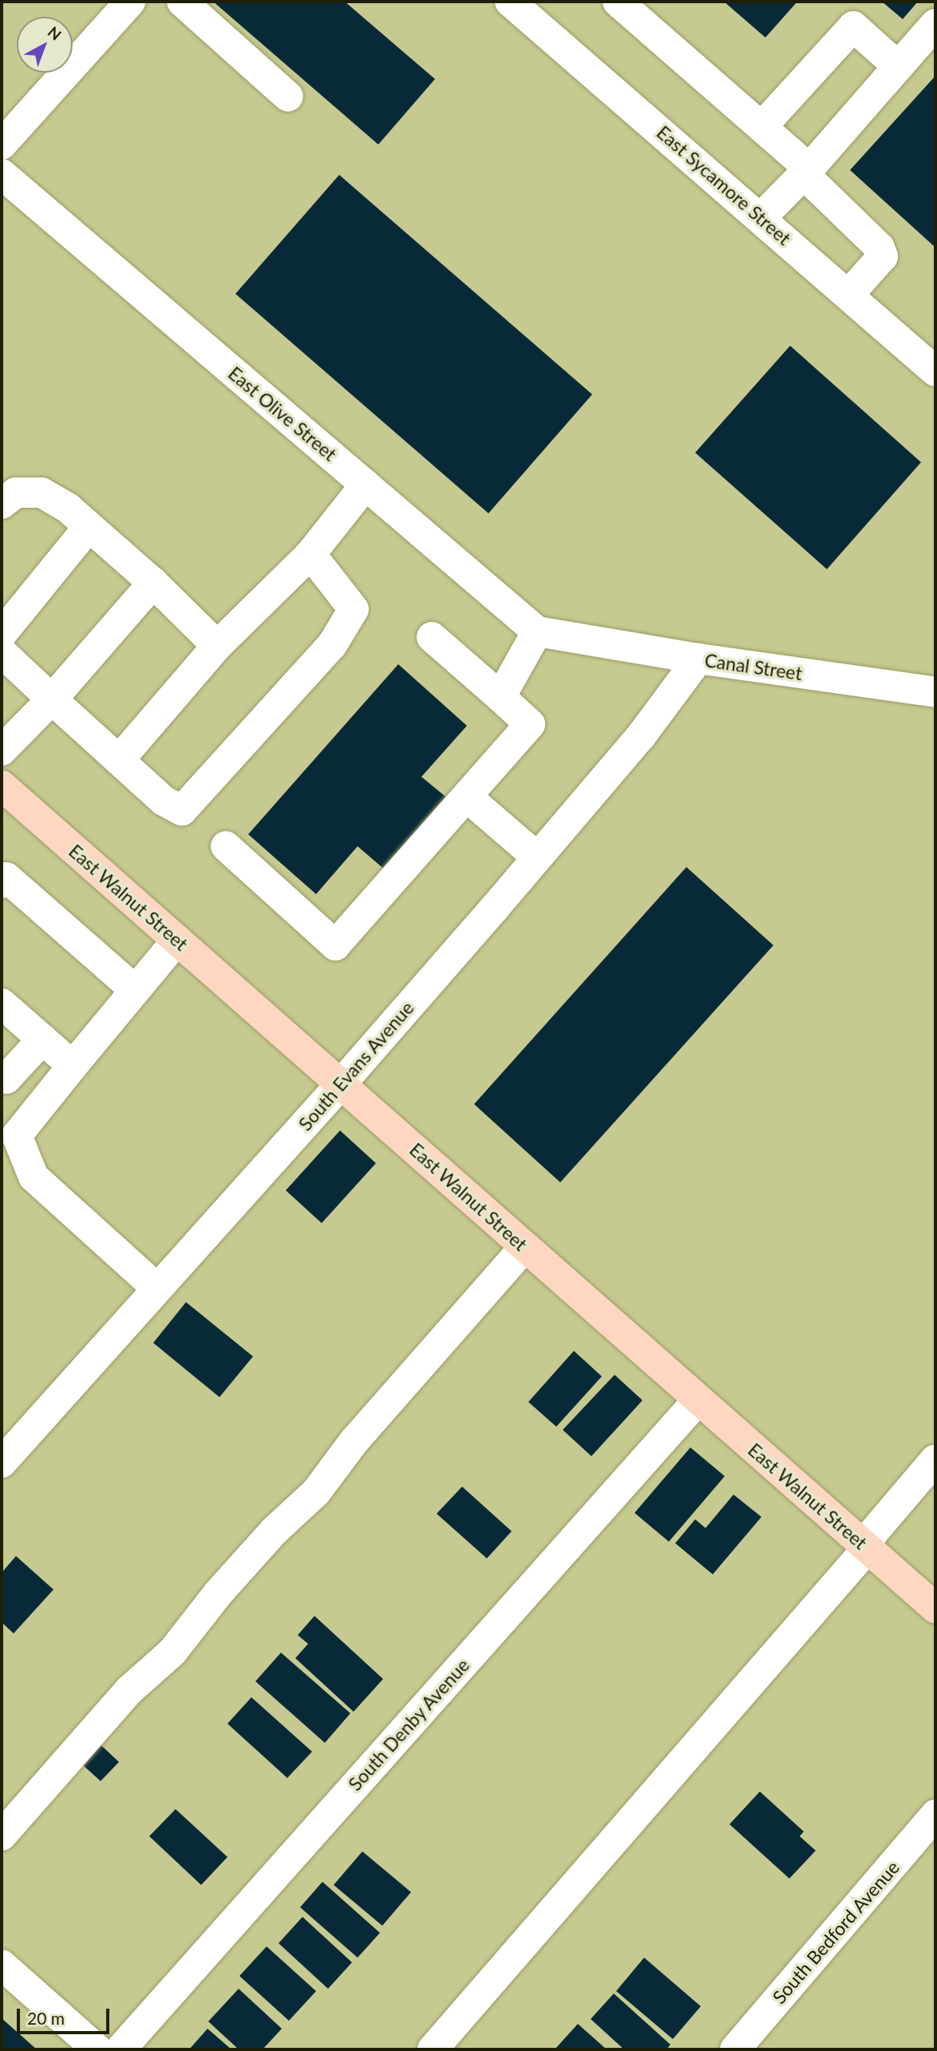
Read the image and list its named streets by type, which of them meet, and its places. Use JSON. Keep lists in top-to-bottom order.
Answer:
{
  "streets": {
    "main road": ["East Walnut Street"],
    "street": [
      "East Sycamore Street",
      "East Olive Street",
      "Canal Street",
      "South Evans Avenue",
      "South Denby Avenue",
      "South Bedford Avenue"
    ]
  },
  "crossings": [
    ["East Olive Street", "Canal Street"],
    ["Canal Street", "South Evans Avenue"],
    ["East Walnut Street", "South Evans Avenue"],
    ["East Walnut Street", "South Denby Avenue"]
  ],
  "scale_bar": "20 m",
  "north": "top right"
}
